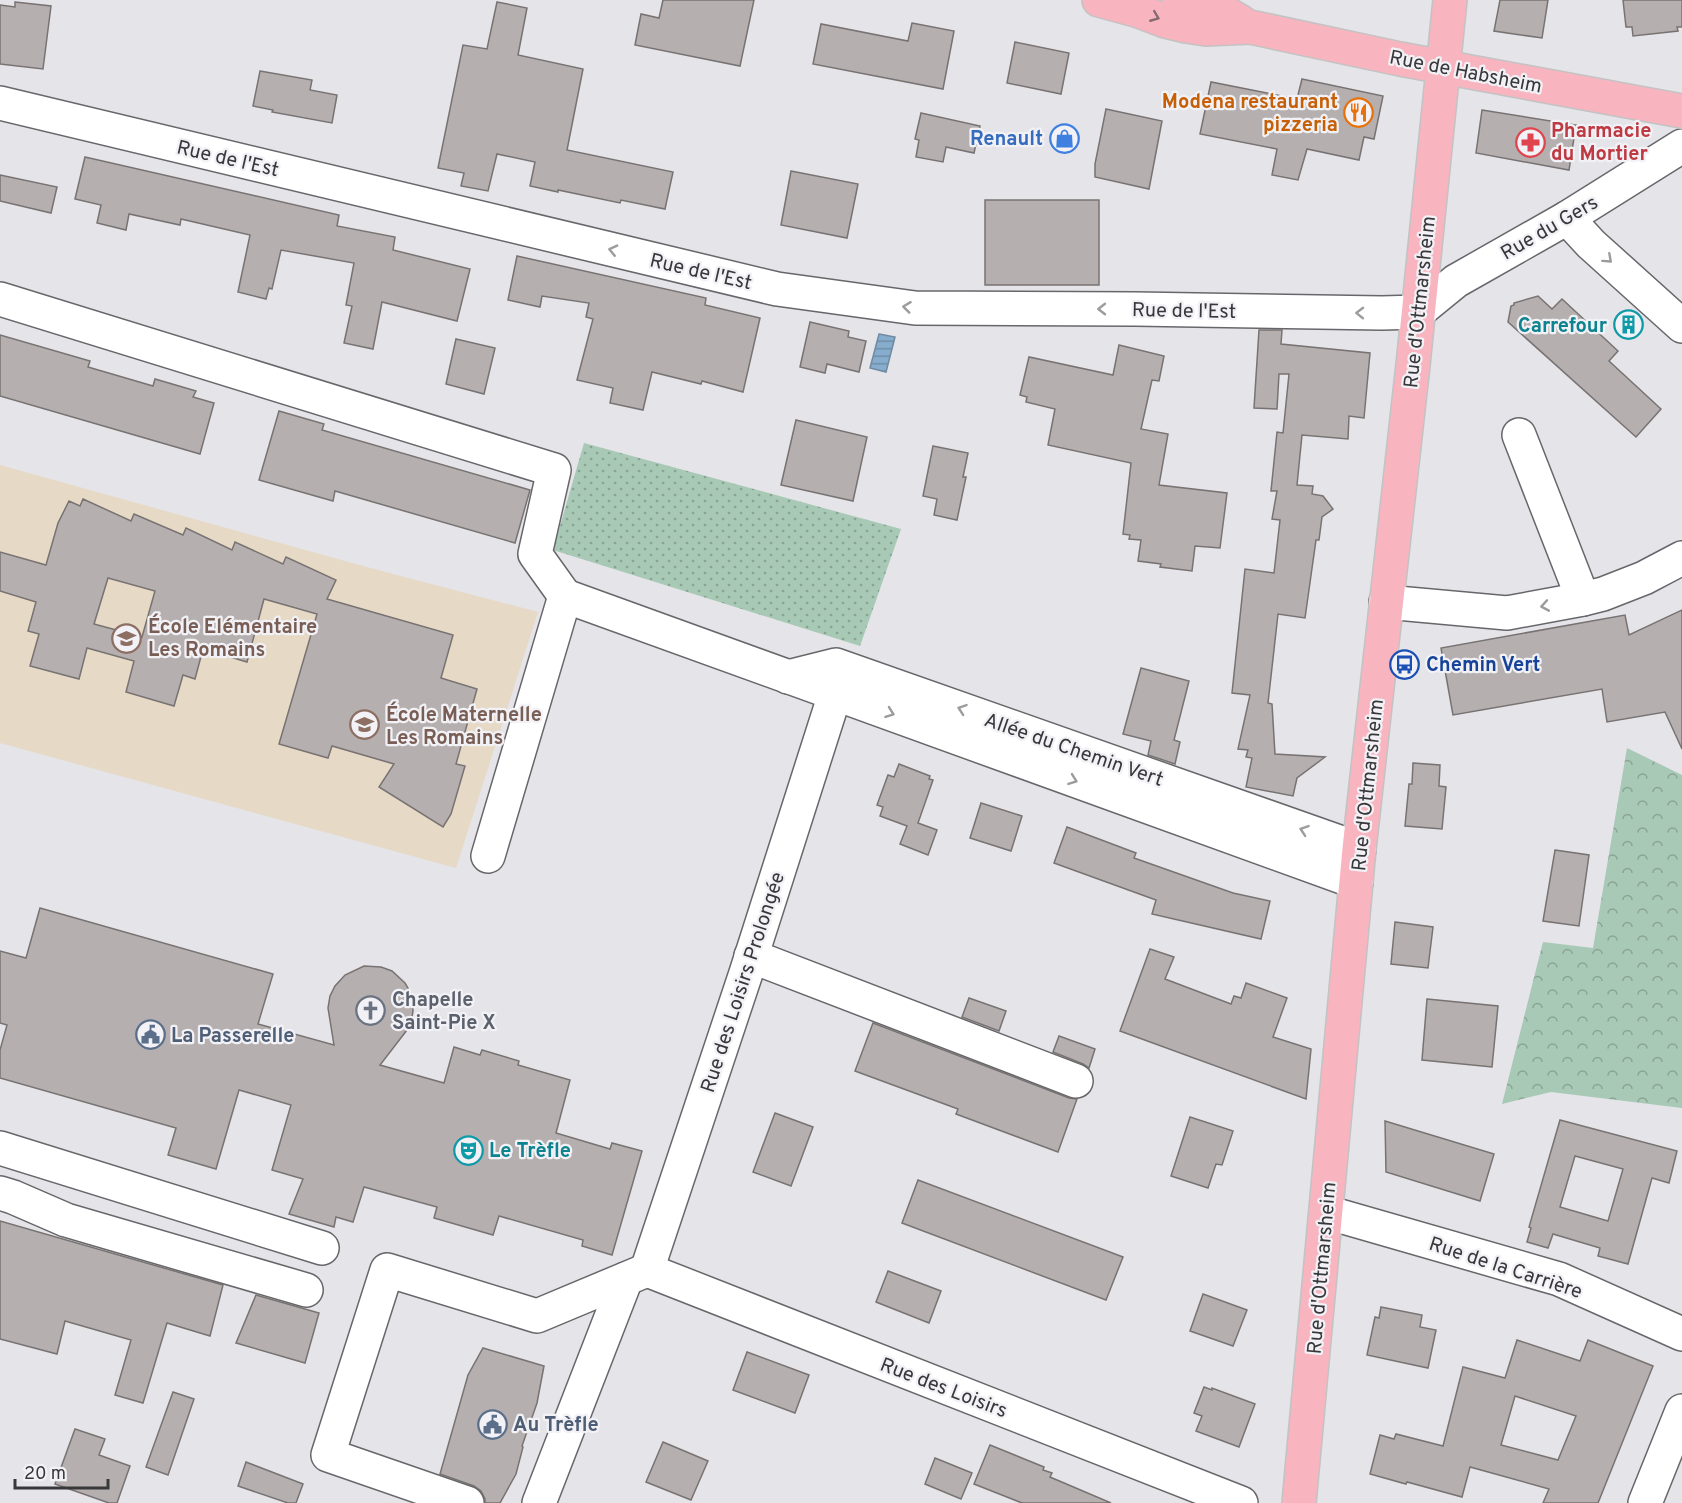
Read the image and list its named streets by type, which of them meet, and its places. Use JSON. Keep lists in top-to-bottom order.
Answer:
{
  "streets": {
    "main road": ["Rue de Habsheim", "Rue d'Ottmarsheim"],
    "street": [
      "Rue de l'Est",
      "Rue du Gers",
      "Allée du Chemin Vert",
      "Rue des Loisirs Prolongée",
      "Rue de la Carrière",
      "Rue des Loisirs"
    ]
  },
  "crossings": [
    ["Rue de Habsheim", "Rue d'Ottmarsheim"],
    ["Rue de l'Est", "Rue du Gers"],
    ["Rue de l'Est", "Rue d'Ottmarsheim"],
    ["Rue du Gers", "Rue d'Ottmarsheim"],
    ["Rue d'Ottmarsheim", "Allée du Chemin Vert"],
    ["Rue d'Ottmarsheim", "Rue de la Carrière"],
    ["Allée du Chemin Vert", "Rue des Loisirs Prolongée"],
    ["Rue des Loisirs Prolongée", "Rue des Loisirs"]
  ],
  "one_way": ["Rue de l'Est"],
  "places": {
    "restaurant": ["Modena restaurant pizzeria"],
    "shop": ["Renault"],
    "pharmacy": ["Pharmacie du Mortier"],
    "building": ["Carrefour"],
    "school or university": ["École Elémentaire Les Romains", "École Maternelle Les Romains"],
    "bus stop": ["Chemin Vert"],
    "church": ["Chapelle Saint-Pie X"],
    "public building": ["La Passerelle", "Au Trèfle"],
    "theatre": ["Le Trèfle"]
  },
  "scale_bar": "20 m"
}
